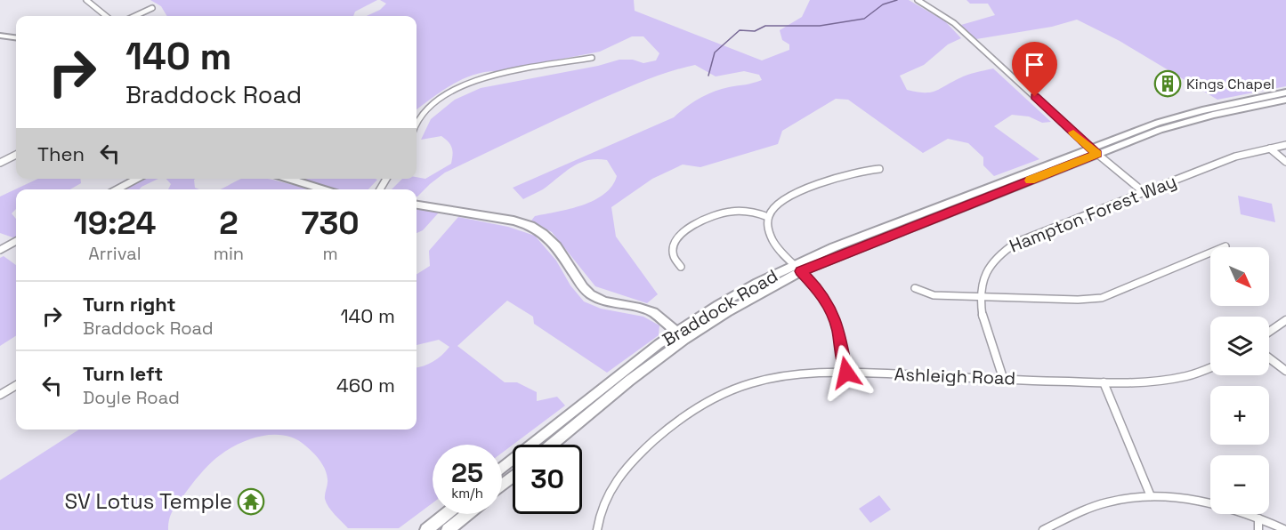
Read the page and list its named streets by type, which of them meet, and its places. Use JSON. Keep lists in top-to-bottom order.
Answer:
{
  "streets": {
    "main road": ["Braddock Road"],
    "street": ["Hampton Forest Way", "Ashleigh Road"]
  },
  "crossings": [
    ["Hampton Forest Way", "Ashleigh Road"]
  ],
  "places": {
    "building": ["Kings Chapel"],
    "temple": ["SV Lotus Temple"]
  },
  "north": "bottom right",
  "page": {
    "turn": ["140 m", "Braddock Road"],
    "then": "Then",
    "eta": [
      "19:24",
      "Arrival",
      "2",
      "min",
      "730",
      "m"
    ],
    "map_buttons": ["+", "−"],
    "list": [
      {
        "name": "Turn right",
        "note": "Braddock Road",
        "value": "140 m"
      },
      {
        "name": "Turn left",
        "note": "Doyle Road",
        "value": "460 m"
      }
    ],
    "speed": "25 km/h",
    "limit": "30"
  }
}
